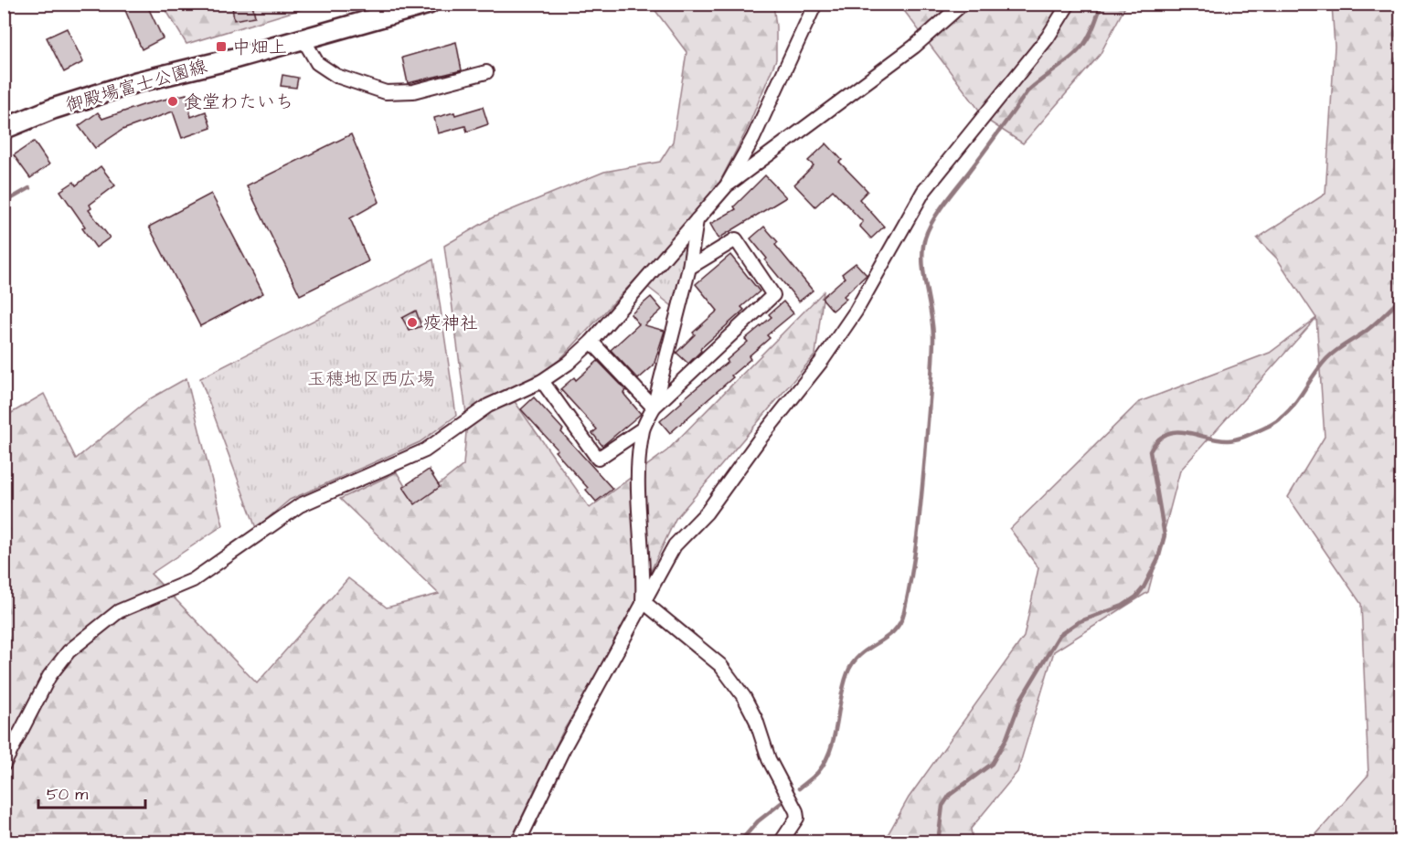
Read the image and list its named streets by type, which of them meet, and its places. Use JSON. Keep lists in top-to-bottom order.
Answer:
{
  "streets": {
    "main road": ["御殿場富士公園線"]
  },
  "parks": ["玉穂地区西広場"],
  "places": {
    "transit": ["中畑上"],
    "other": ["食堂わたいち", "疫神社"]
  },
  "scale_bar": "50 m"
}
